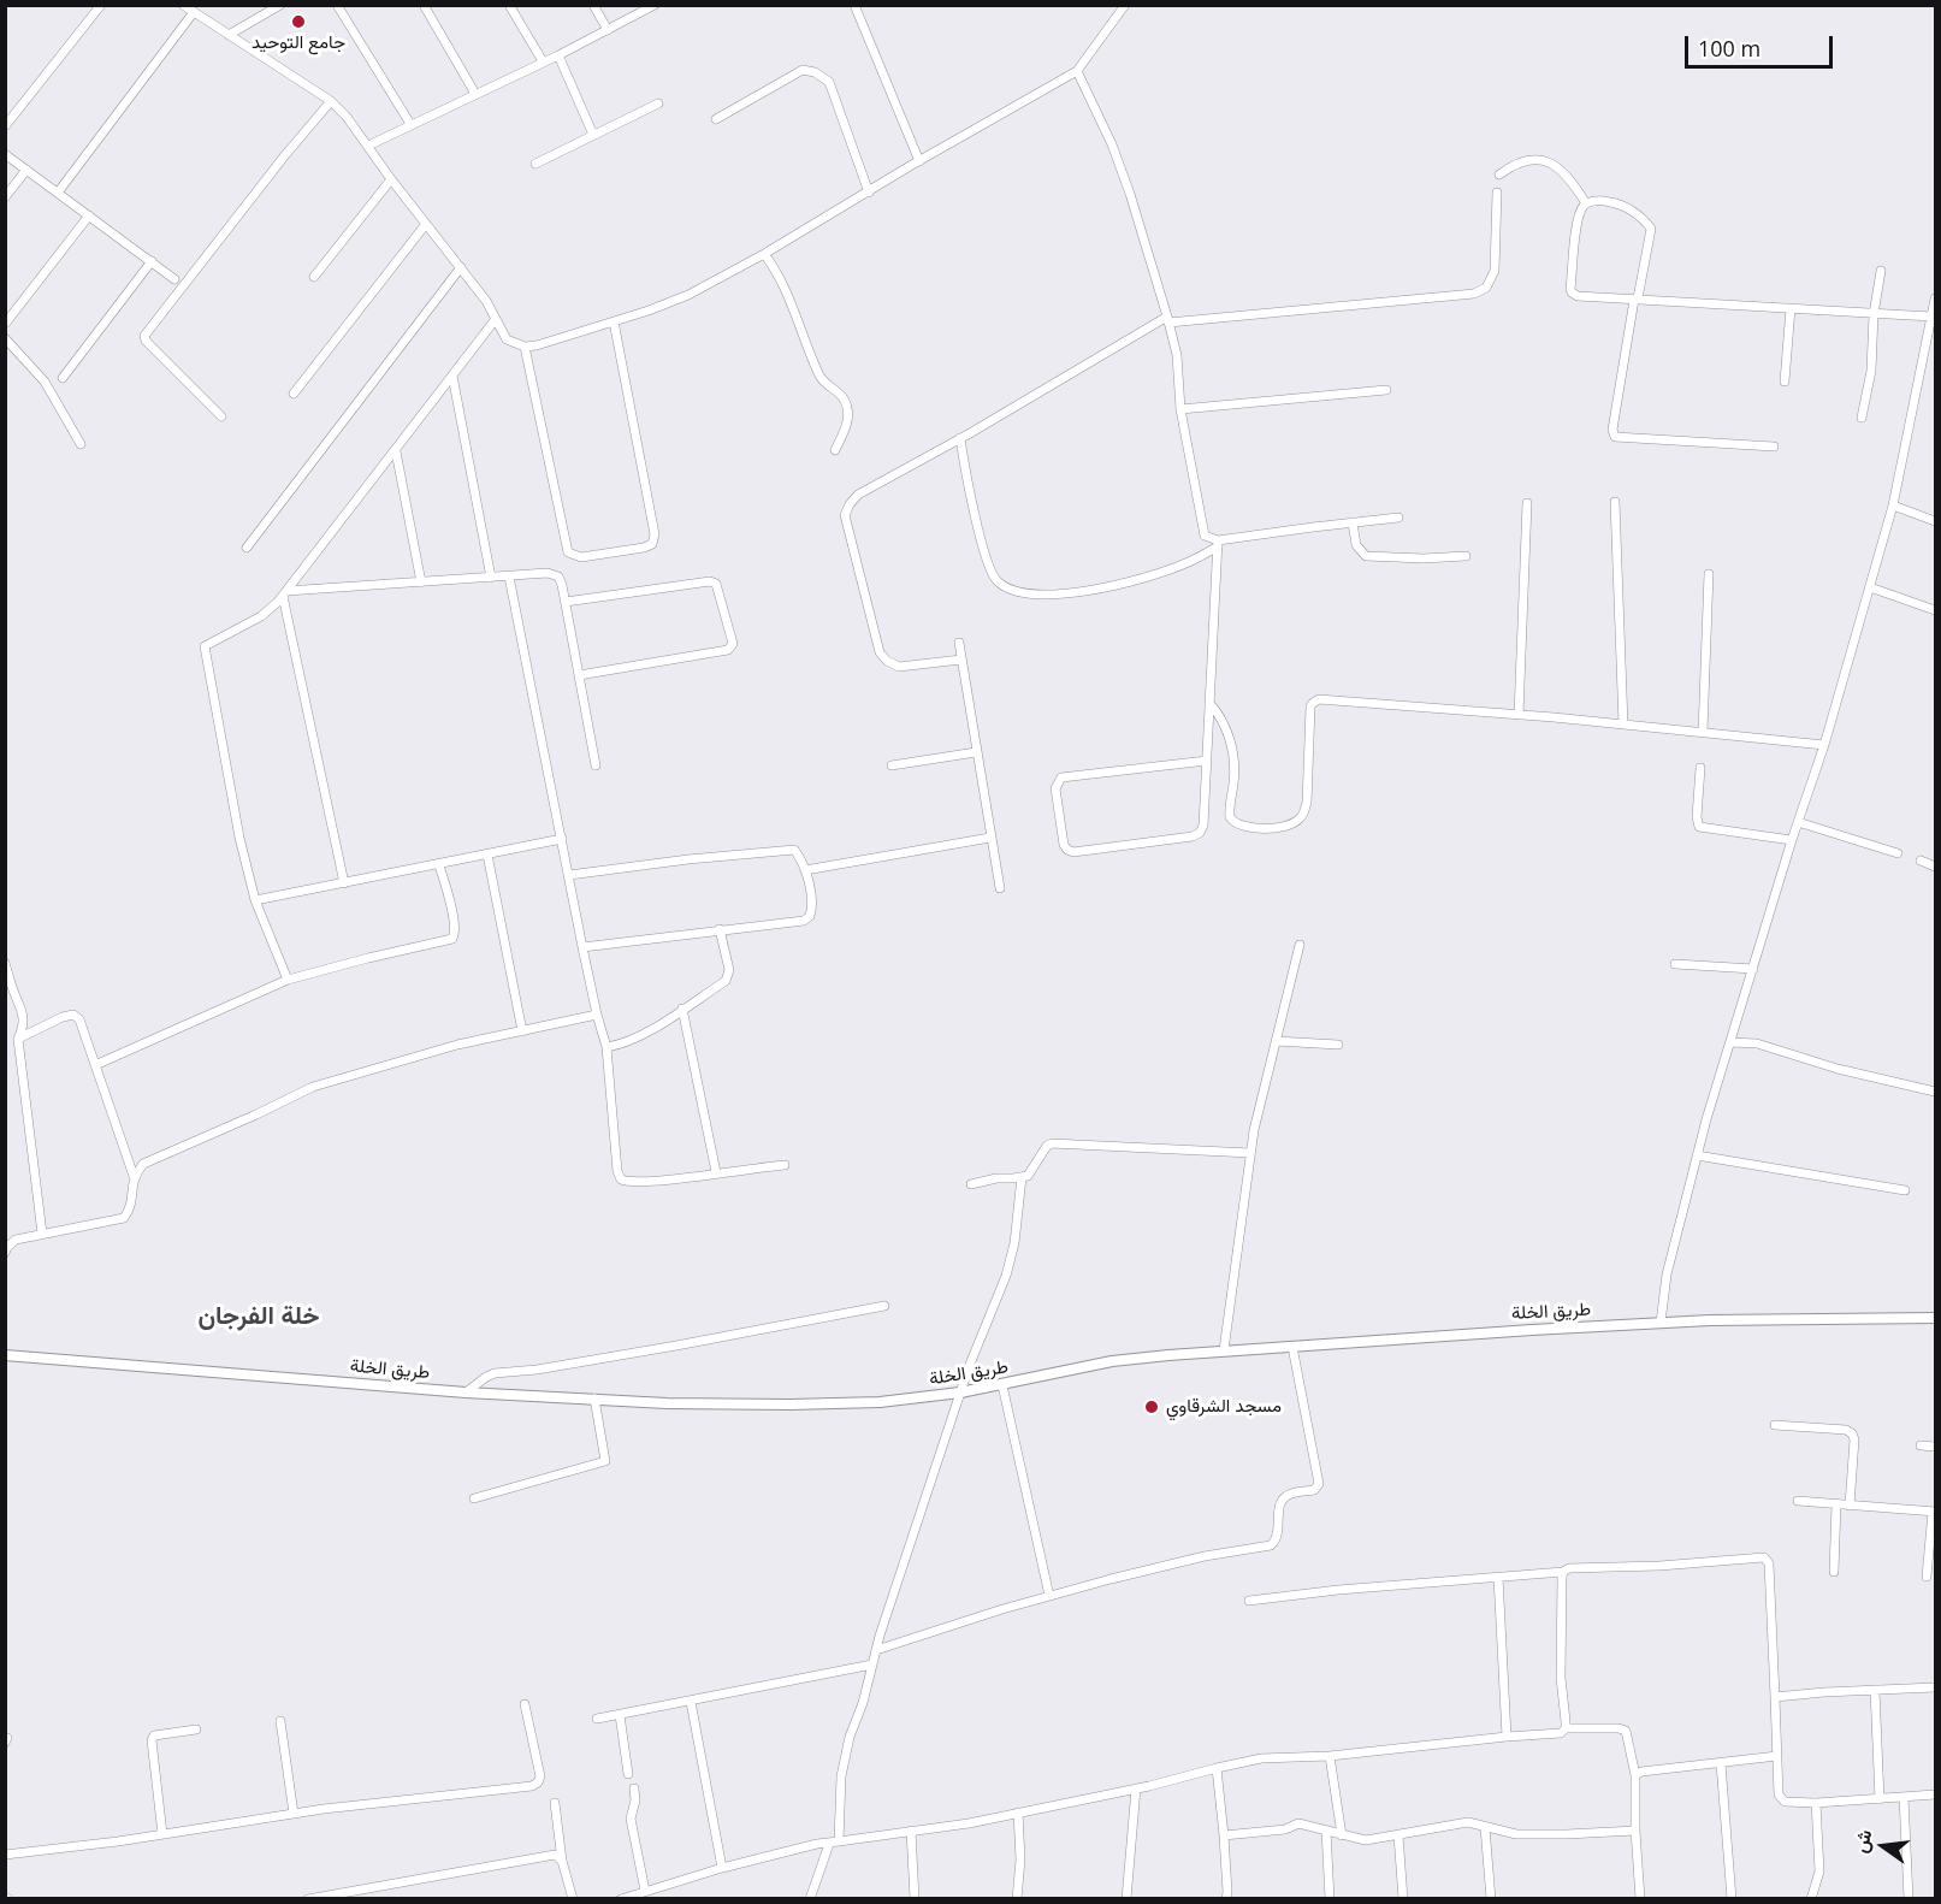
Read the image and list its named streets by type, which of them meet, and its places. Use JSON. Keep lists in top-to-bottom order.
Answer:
{
  "streets": {
    "street": ["طريق الخلة"]
  },
  "districts": ["خلة الفرجان"],
  "places": ["جامع التوحيد", "مسجد الشرقاوي"],
  "scale_bar": "100 m",
  "north": "left"
}
